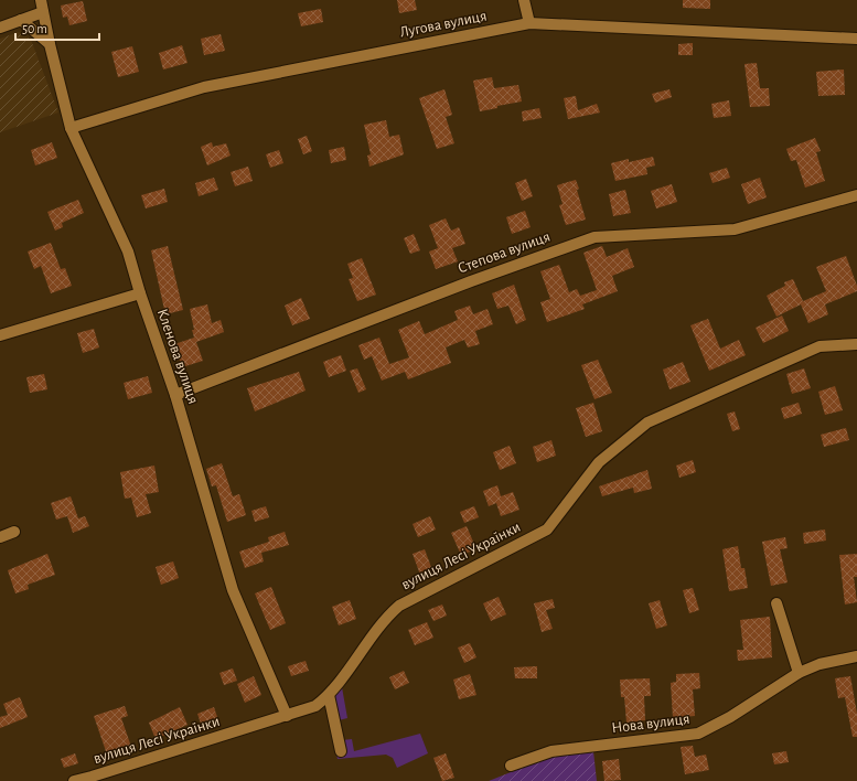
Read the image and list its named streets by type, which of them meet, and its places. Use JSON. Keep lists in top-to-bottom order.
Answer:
{
  "streets": {
    "street": [
      "Лугова вулиця",
      "Степова вулиця",
      "Кленова вулиця",
      "вулиця Лесі Українки",
      "Нова вулиця"
    ]
  },
  "crossings": [
    ["Лугова вулиця", "Кленова вулиця"],
    ["Степова вулиця", "Кленова вулиця"],
    ["Кленова вулиця", "вулиця Лесі Українки"]
  ],
  "scale_bar": "50 m"
}
